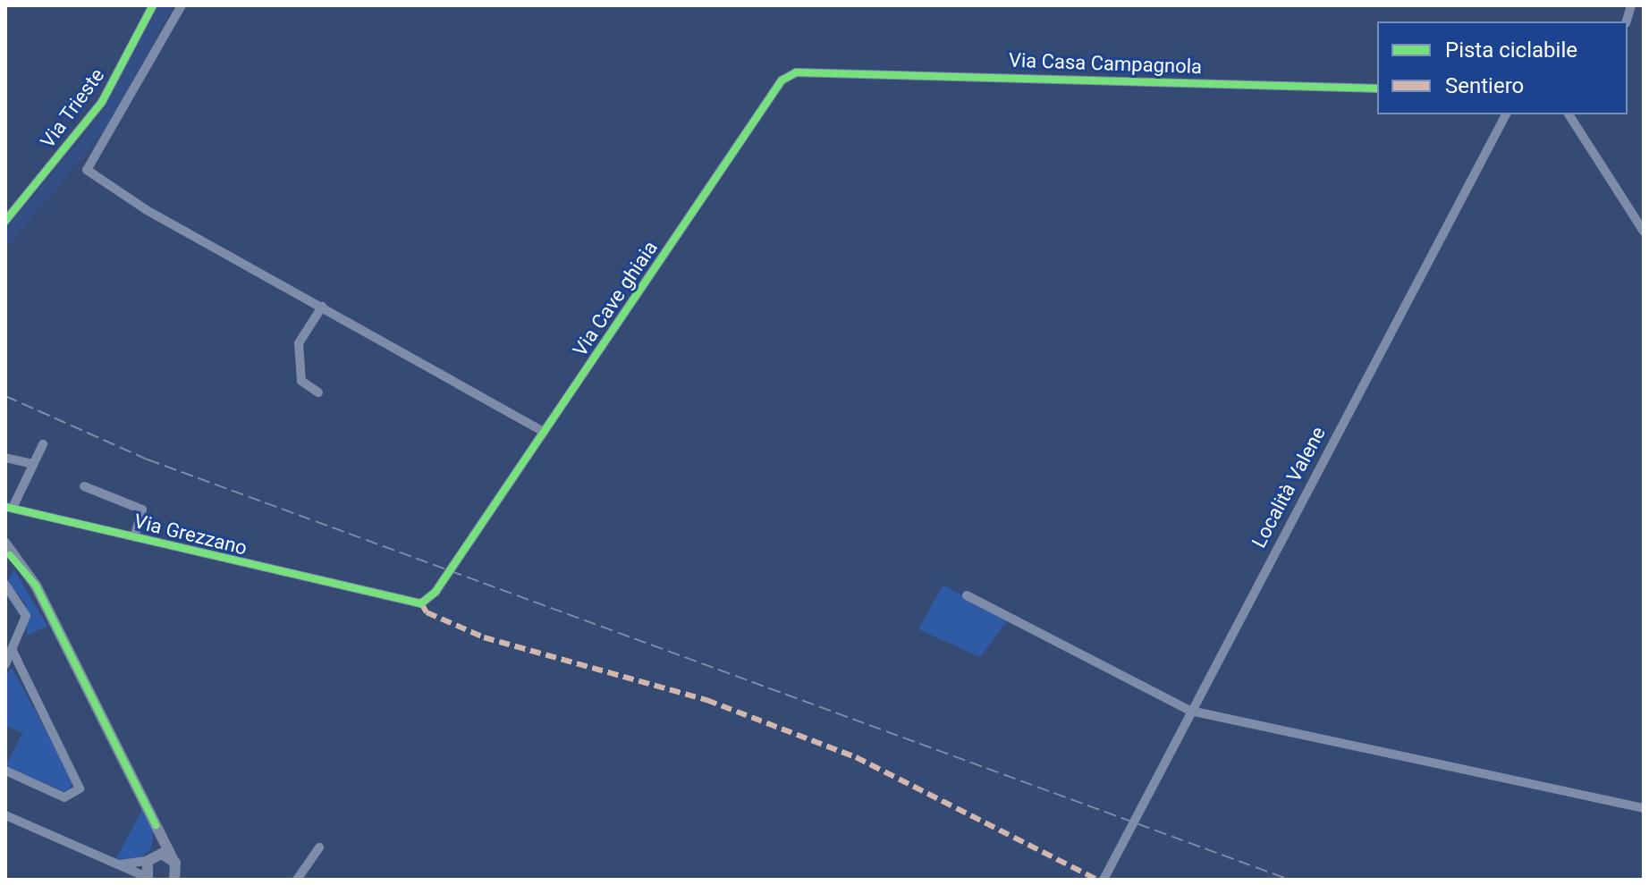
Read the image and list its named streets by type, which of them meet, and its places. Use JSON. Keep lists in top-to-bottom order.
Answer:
{
  "streets": {
    "street": [
      "Via Casa Campagnola",
      "Via Trieste",
      "Via Cave ghiaia",
      "Località Valene",
      "Via Grezzano"
    ]
  },
  "crossings": [
    ["Via Casa Campagnola", "Via Cave ghiaia"],
    ["Via Cave ghiaia", "Via Grezzano"]
  ],
  "legend": ["Pista ciclabile", "Sentiero"]
}
